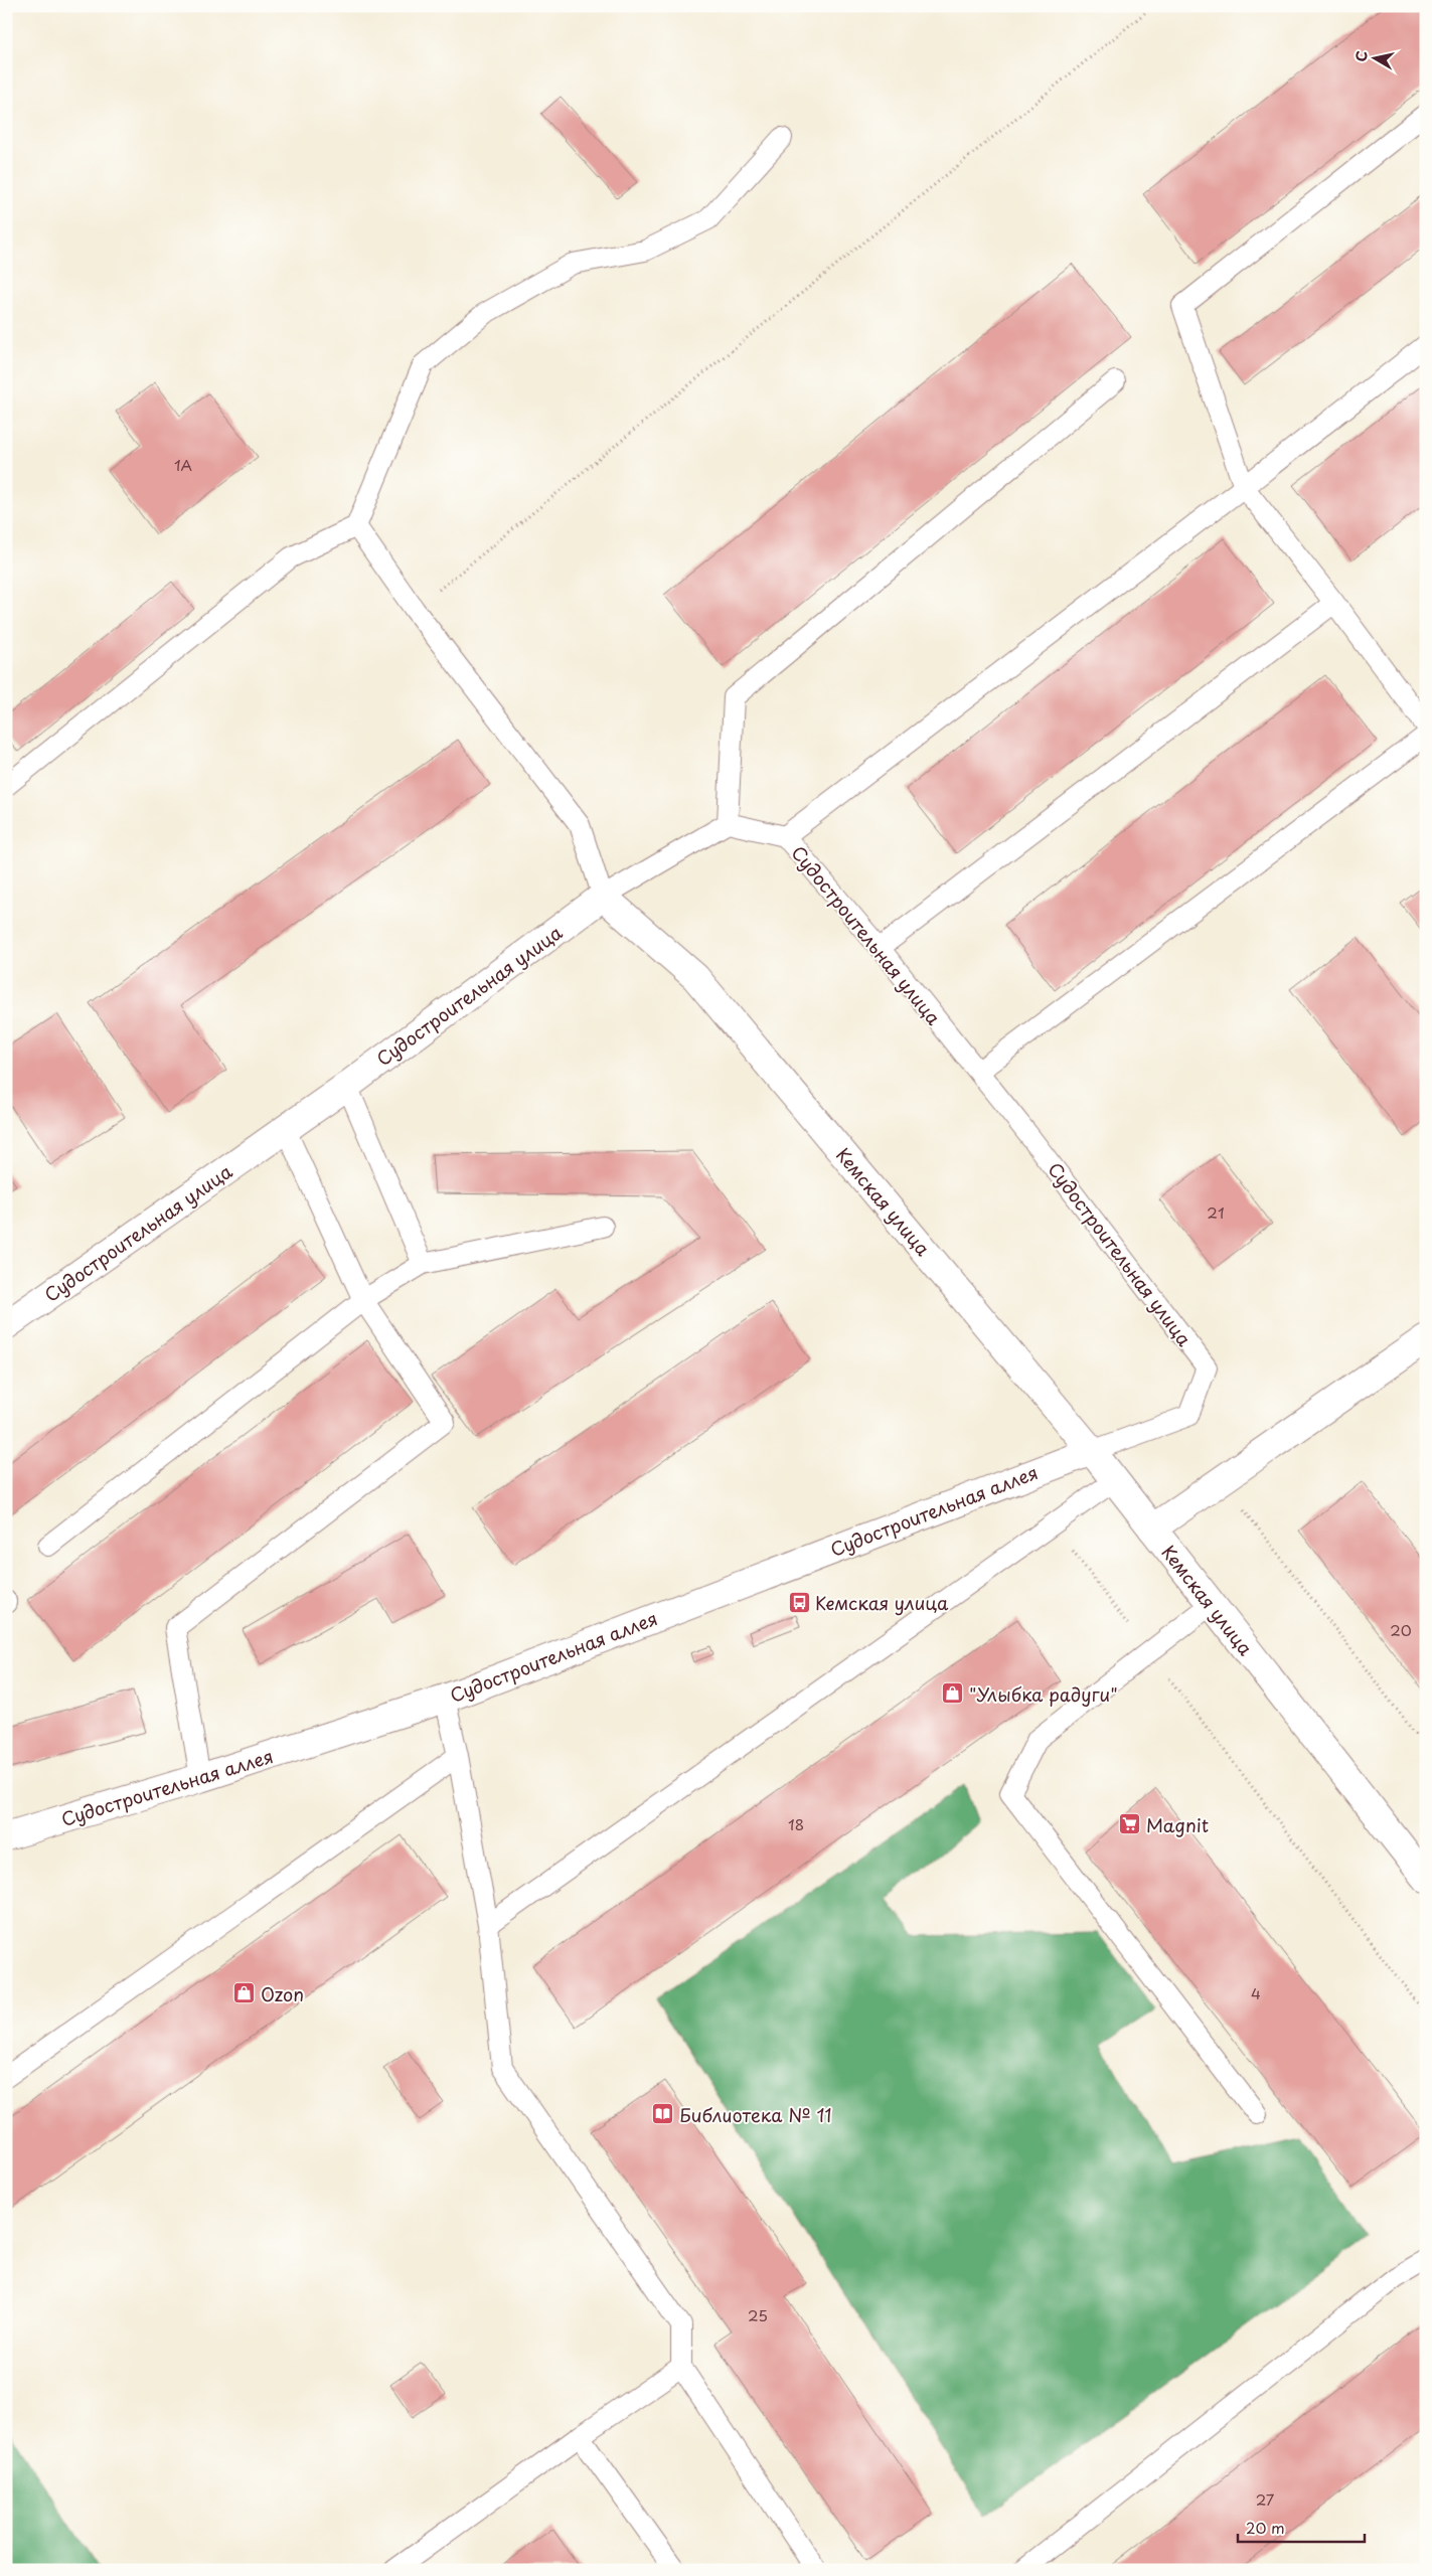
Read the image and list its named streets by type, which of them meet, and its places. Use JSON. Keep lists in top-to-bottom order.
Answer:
{
  "streets": {
    "street": ["Судостроительная улица", "Кемская улица", "Судостроительная аллея"]
  },
  "crossings": [
    ["Судостроительная улица", "Кемская улица"],
    ["Судостроительная улица", "Судостроительная аллея"],
    ["Кемская улица", "Судостроительная аллея"]
  ],
  "places": {
    "bus stop": ["Кемская улица"],
    "shop": ["\"Улыбка радуги\"", "Ozon"],
    "supermarket": ["Magnit"],
    "library": ["Библиотека № 11"]
  },
  "house_numbers": [
    "1А",
    "21",
    "20",
    "18",
    "4",
    "25",
    "27"
  ],
  "scale_bar": "20 m",
  "north": "left"
}
